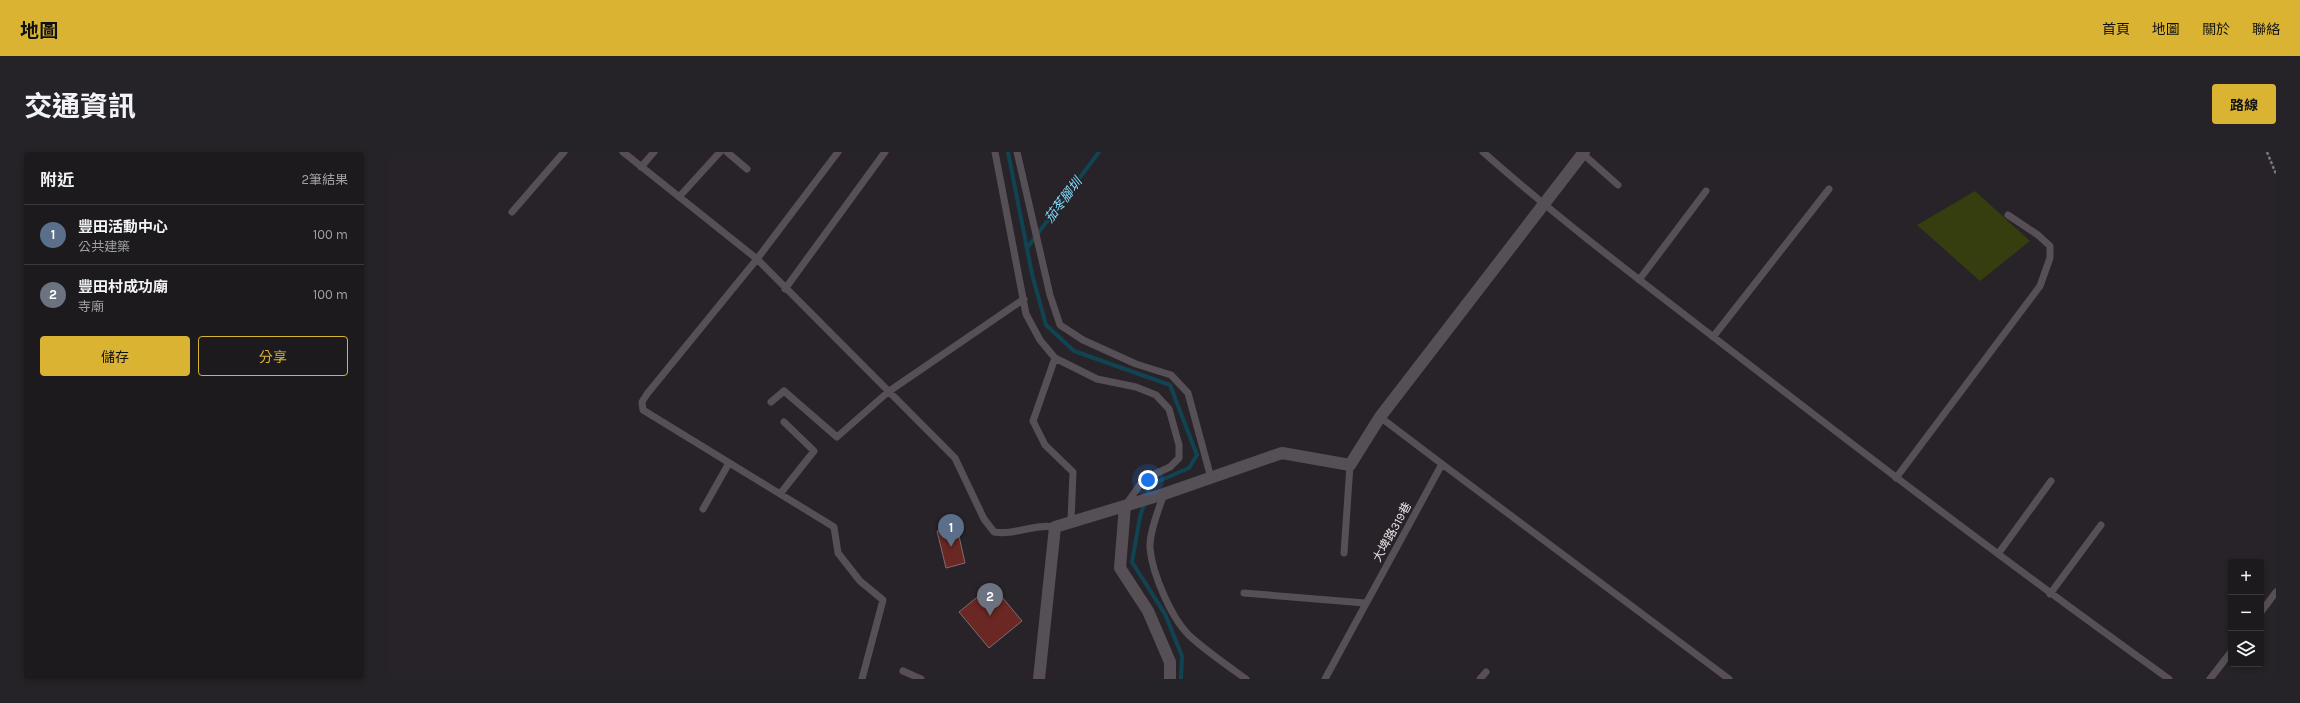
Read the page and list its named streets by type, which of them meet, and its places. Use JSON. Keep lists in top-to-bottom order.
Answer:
{
  "streets": {
    "lane": ["大埤路319巷"]
  },
  "water": ["茄苳腳圳"],
  "page": {
    "header": "地圖",
    "nav": [
      "首頁",
      "地圖",
      "關於",
      "聯絡"
    ],
    "title": "交通資訊",
    "buttons": [
      "路線",
      ["儲存", "分享"]
    ],
    "heading": ["附近", "2筆結果"],
    "list": [
      {
        "mark": "1",
        "name": "豐田活動中心",
        "note": "公共建築",
        "value": "100 m"
      },
      {
        "mark": "2",
        "name": "豐田村成功廟",
        "note": "寺廟",
        "value": "100 m"
      }
    ],
    "pins": ["1", "2"],
    "map_buttons": ["+", "−"]
  }
}
